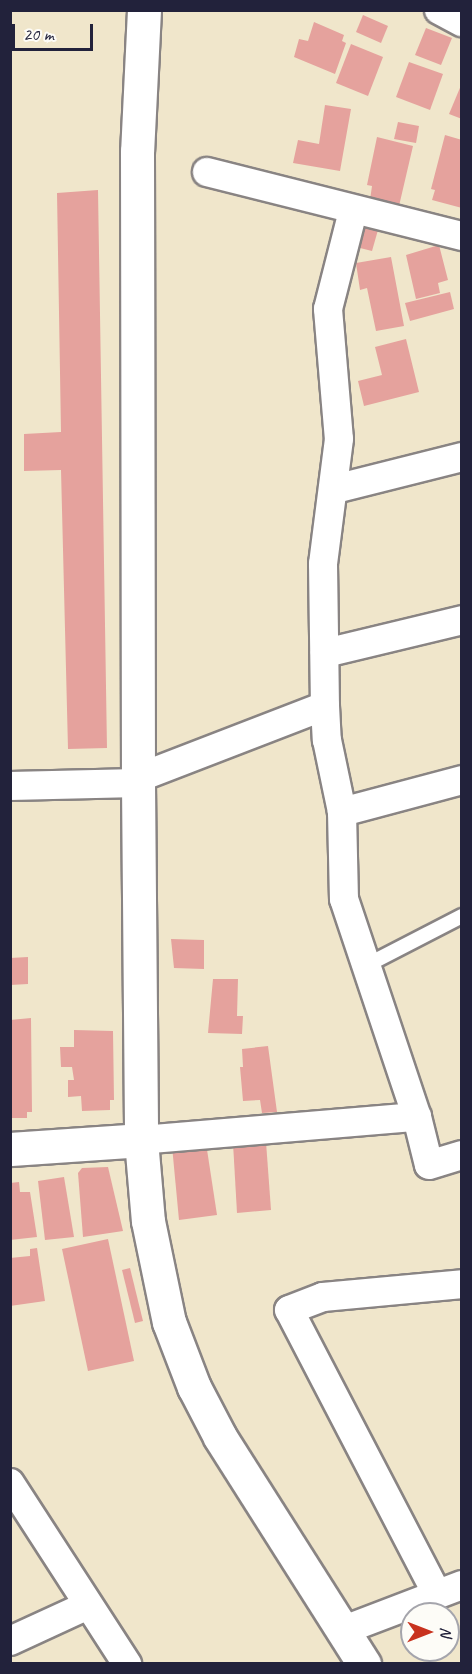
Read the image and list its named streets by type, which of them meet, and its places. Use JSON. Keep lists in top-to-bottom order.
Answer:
{
  "scale_bar": "20 m",
  "north": "right"
}
